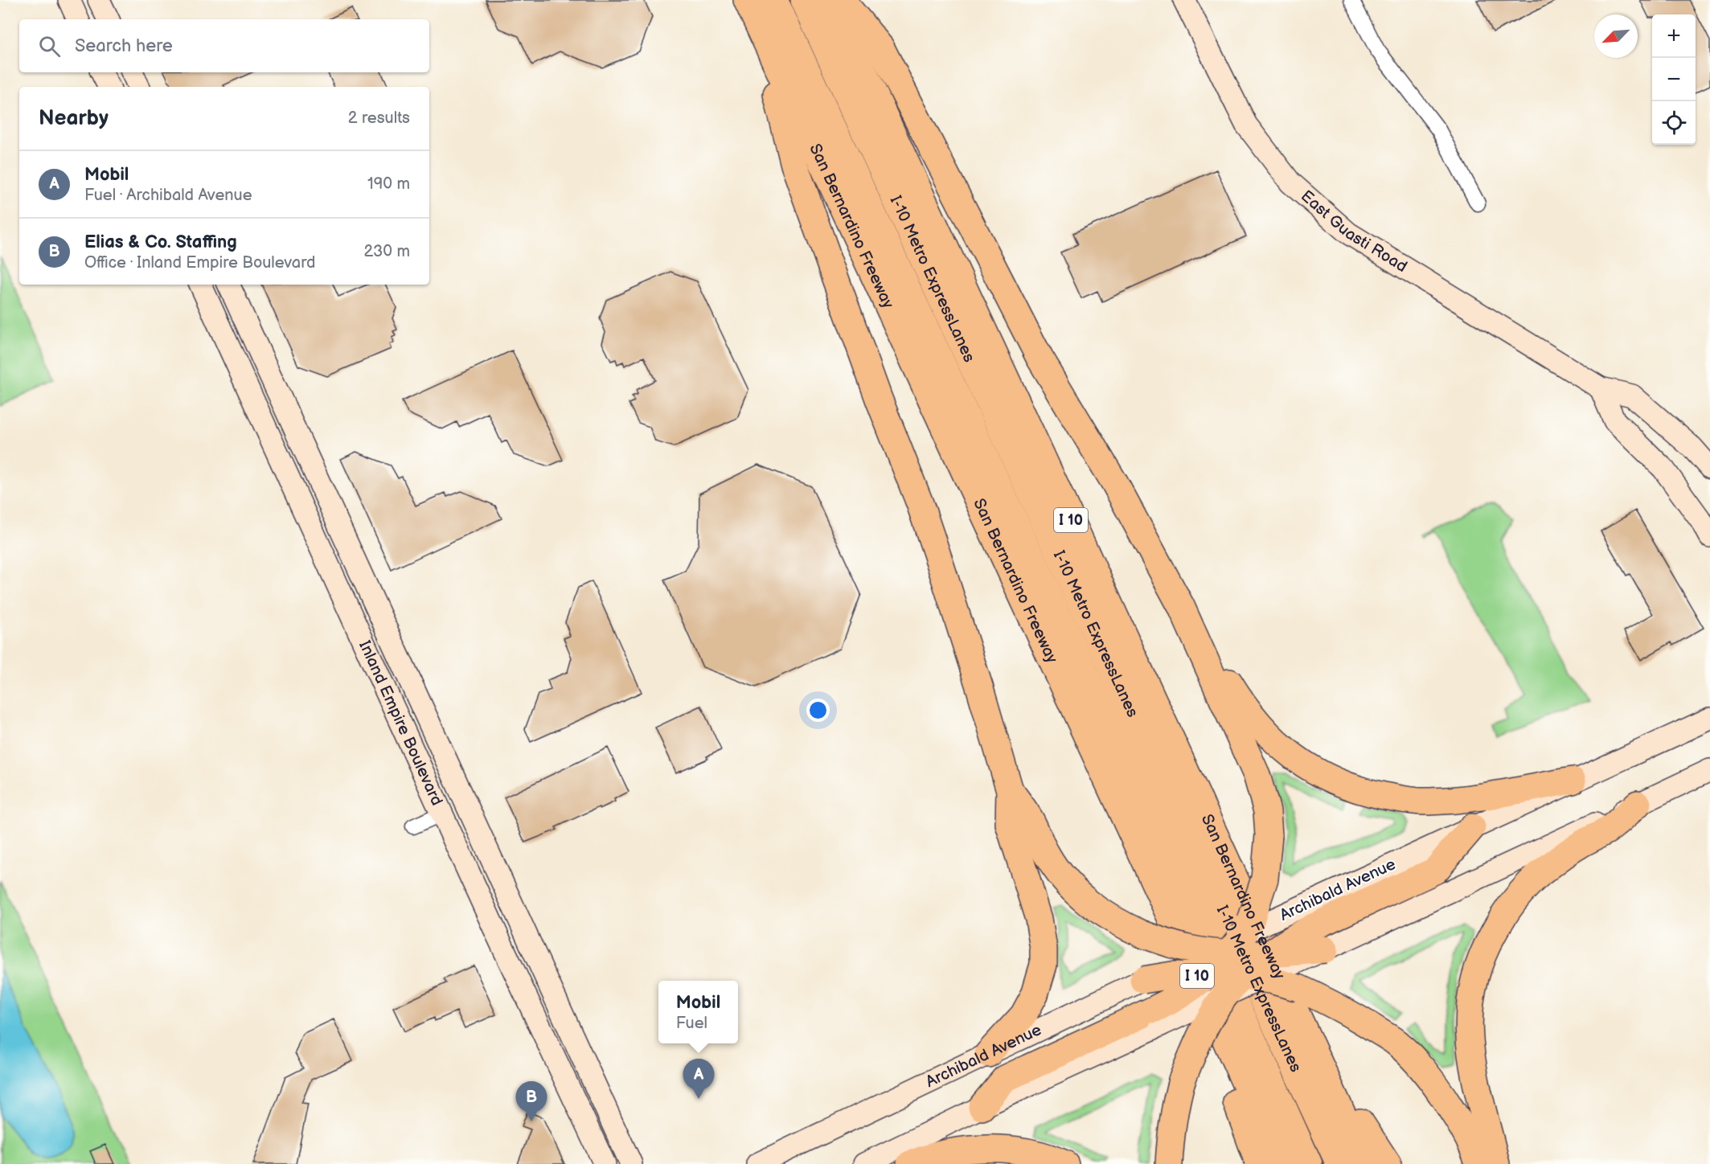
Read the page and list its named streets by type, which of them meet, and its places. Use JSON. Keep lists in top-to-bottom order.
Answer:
{
  "streets": {
    "highway": ["San Bernardino Freeway", "I-10 Metro ExpressLanes", "I 10"],
    "main road": ["East Guasti Road", "Inland Empire Boulevard", "Archibald Avenue"]
  },
  "north": "bottom left",
  "page": {
    "map_buttons": ["+", "−"],
    "search": "Search here",
    "heading": ["Nearby", "2 results"],
    "list": [
      {
        "mark": "A",
        "name": "Mobil",
        "note": "Fuel · Archibald Avenue",
        "value": "190 m"
      },
      {
        "mark": "B",
        "name": "Elias & Co. Staffing",
        "note": "Office · Inland Empire Boulevard",
        "value": "230 m"
      }
    ],
    "popup": ["Mobil", "Fuel"],
    "pins": ["A", "B"]
  }
}
